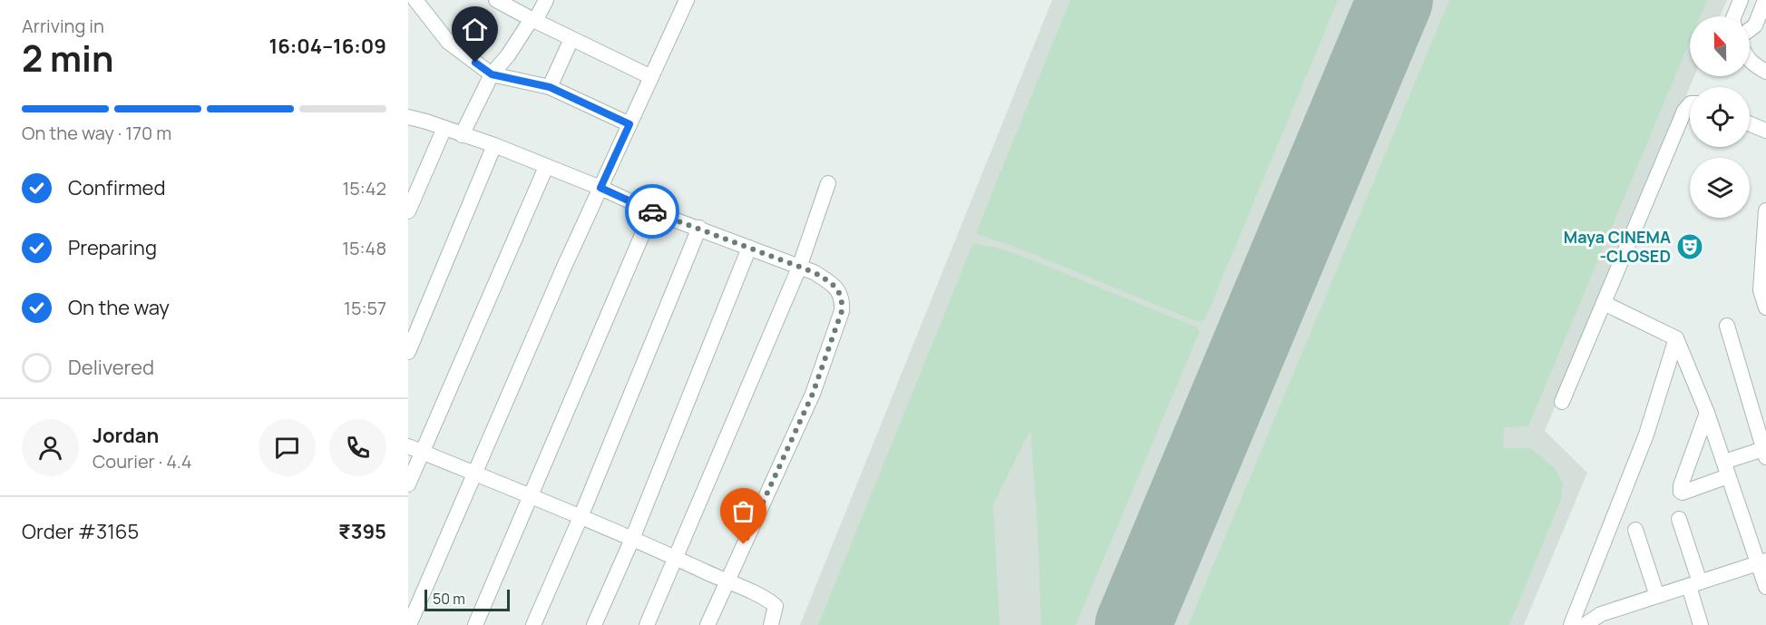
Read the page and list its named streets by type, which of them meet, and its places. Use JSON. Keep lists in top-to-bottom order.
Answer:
{
  "places": {
    "theatre": ["Maya CINEMA -CLOSED"]
  },
  "scale_bar": "50 m",
  "north": "top",
  "page": {
    "heading": ["2 min", "Arriving in", "16:04–16:09"],
    "panel": [
      "Jordan",
      "Courier · 4.4",
      "Order #3165",
      "₹395"
    ],
    "bar": "On the way · 170 m",
    "list": [
      ["Confirmed", "15:42"],
      ["Preparing", "15:48"],
      ["On the way", "15:57"],
      "Delivered"
    ],
    "scale": "50 m"
  }
}
